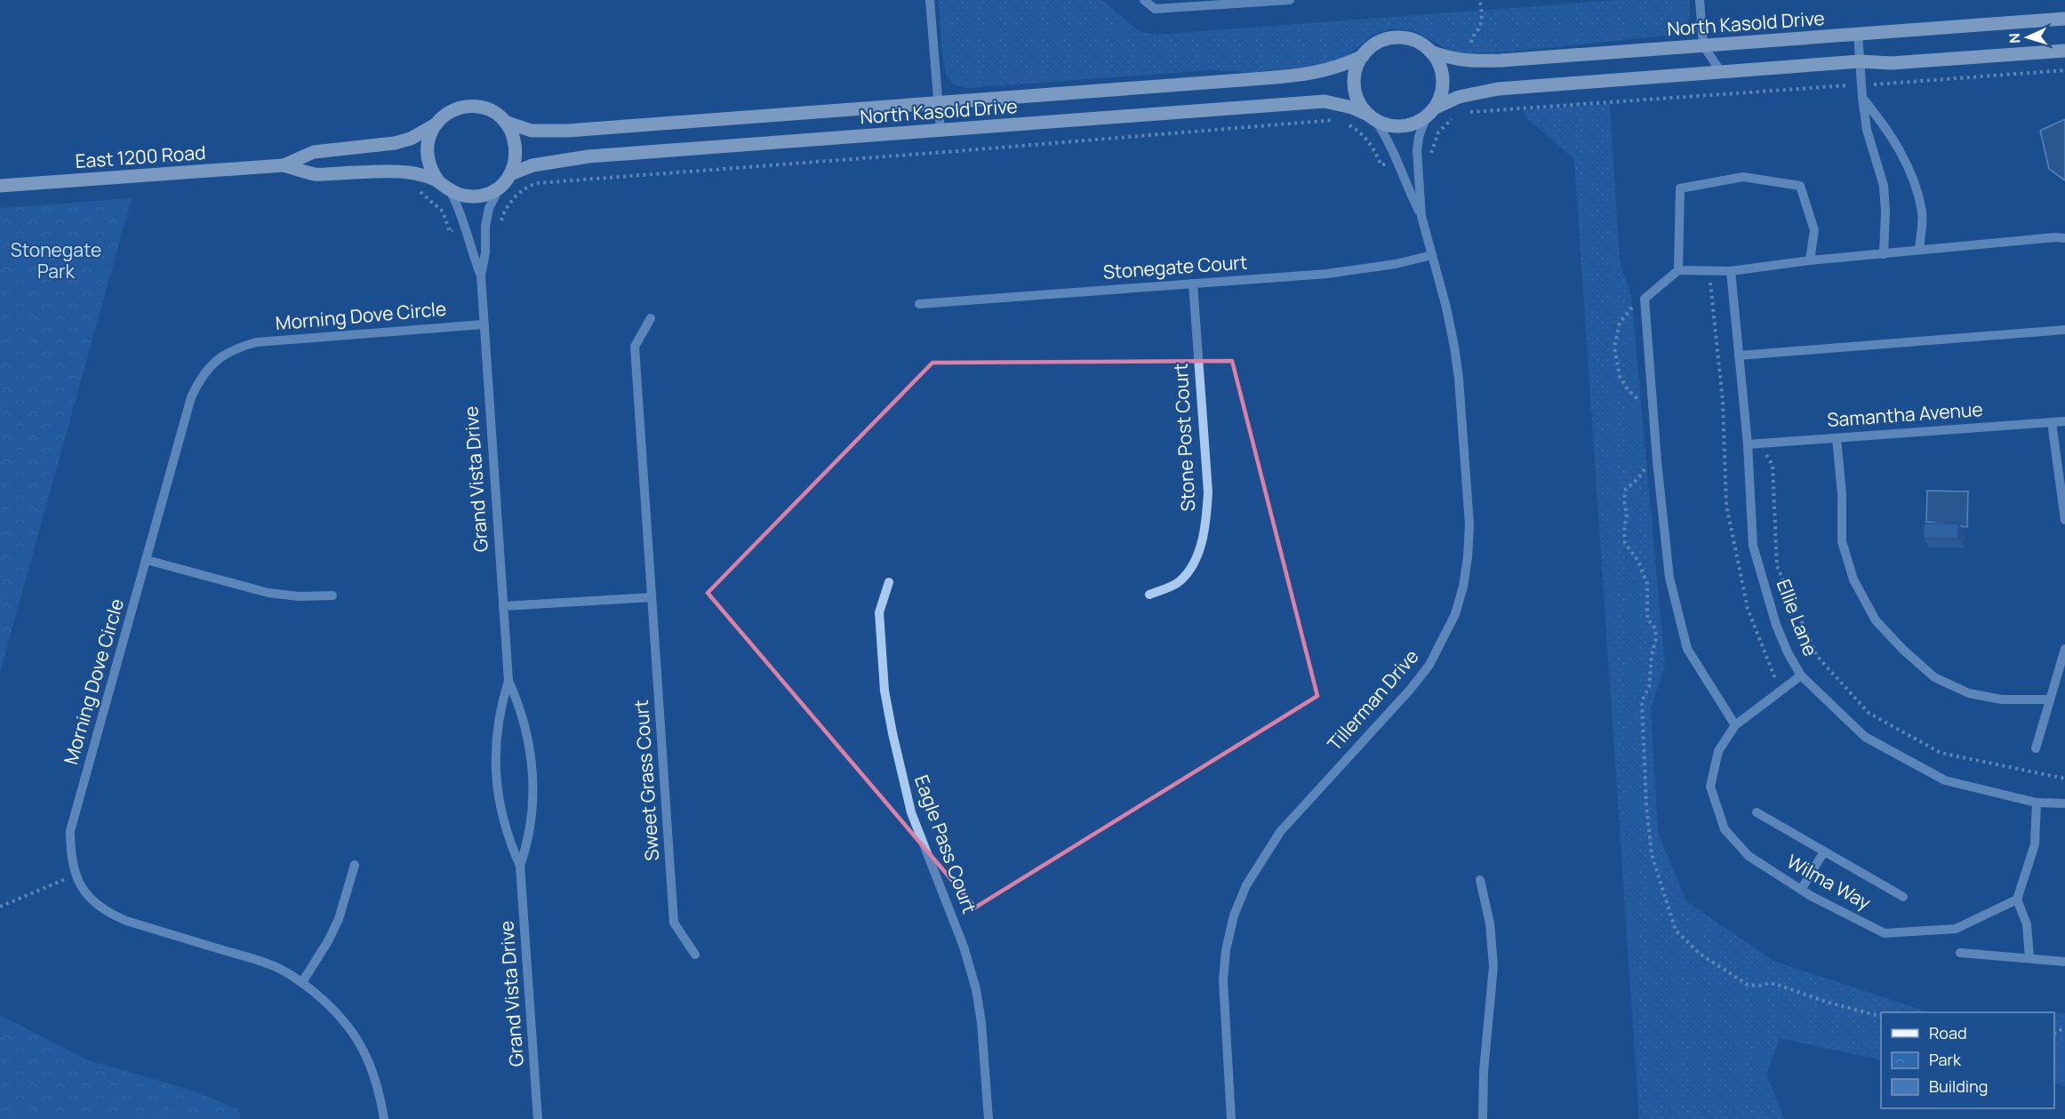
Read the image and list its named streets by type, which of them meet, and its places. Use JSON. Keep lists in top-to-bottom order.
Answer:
{
  "streets": {
    "main road": ["North Kasold Drive", "East 1200 Road"],
    "street": [
      "Stonegate Court",
      "Morning Dove Circle",
      "Samantha Avenue",
      "Stone Post Court",
      "Grand Vista Drive",
      "Ellie Lane",
      "Tillerman Drive",
      "Sweet Grass Court",
      "Eagle Pass Court",
      "Wilma Way"
    ]
  },
  "crossings": [
    ["North Kasold Drive", "East 1200 Road"],
    ["North Kasold Drive", "Grand Vista Drive"],
    ["North Kasold Drive", "Tillerman Drive"],
    ["East 1200 Road", "Grand Vista Drive"],
    ["Stonegate Court", "Stone Post Court"],
    ["Stonegate Court", "Tillerman Drive"],
    ["Morning Dove Circle", "Grand Vista Drive"],
    ["Samantha Avenue", "Ellie Lane"],
    ["Ellie Lane", "Wilma Way"]
  ],
  "parks": ["Stonegate Park"],
  "legend": ["Road", "Park", "Building"],
  "north": "left"
}
